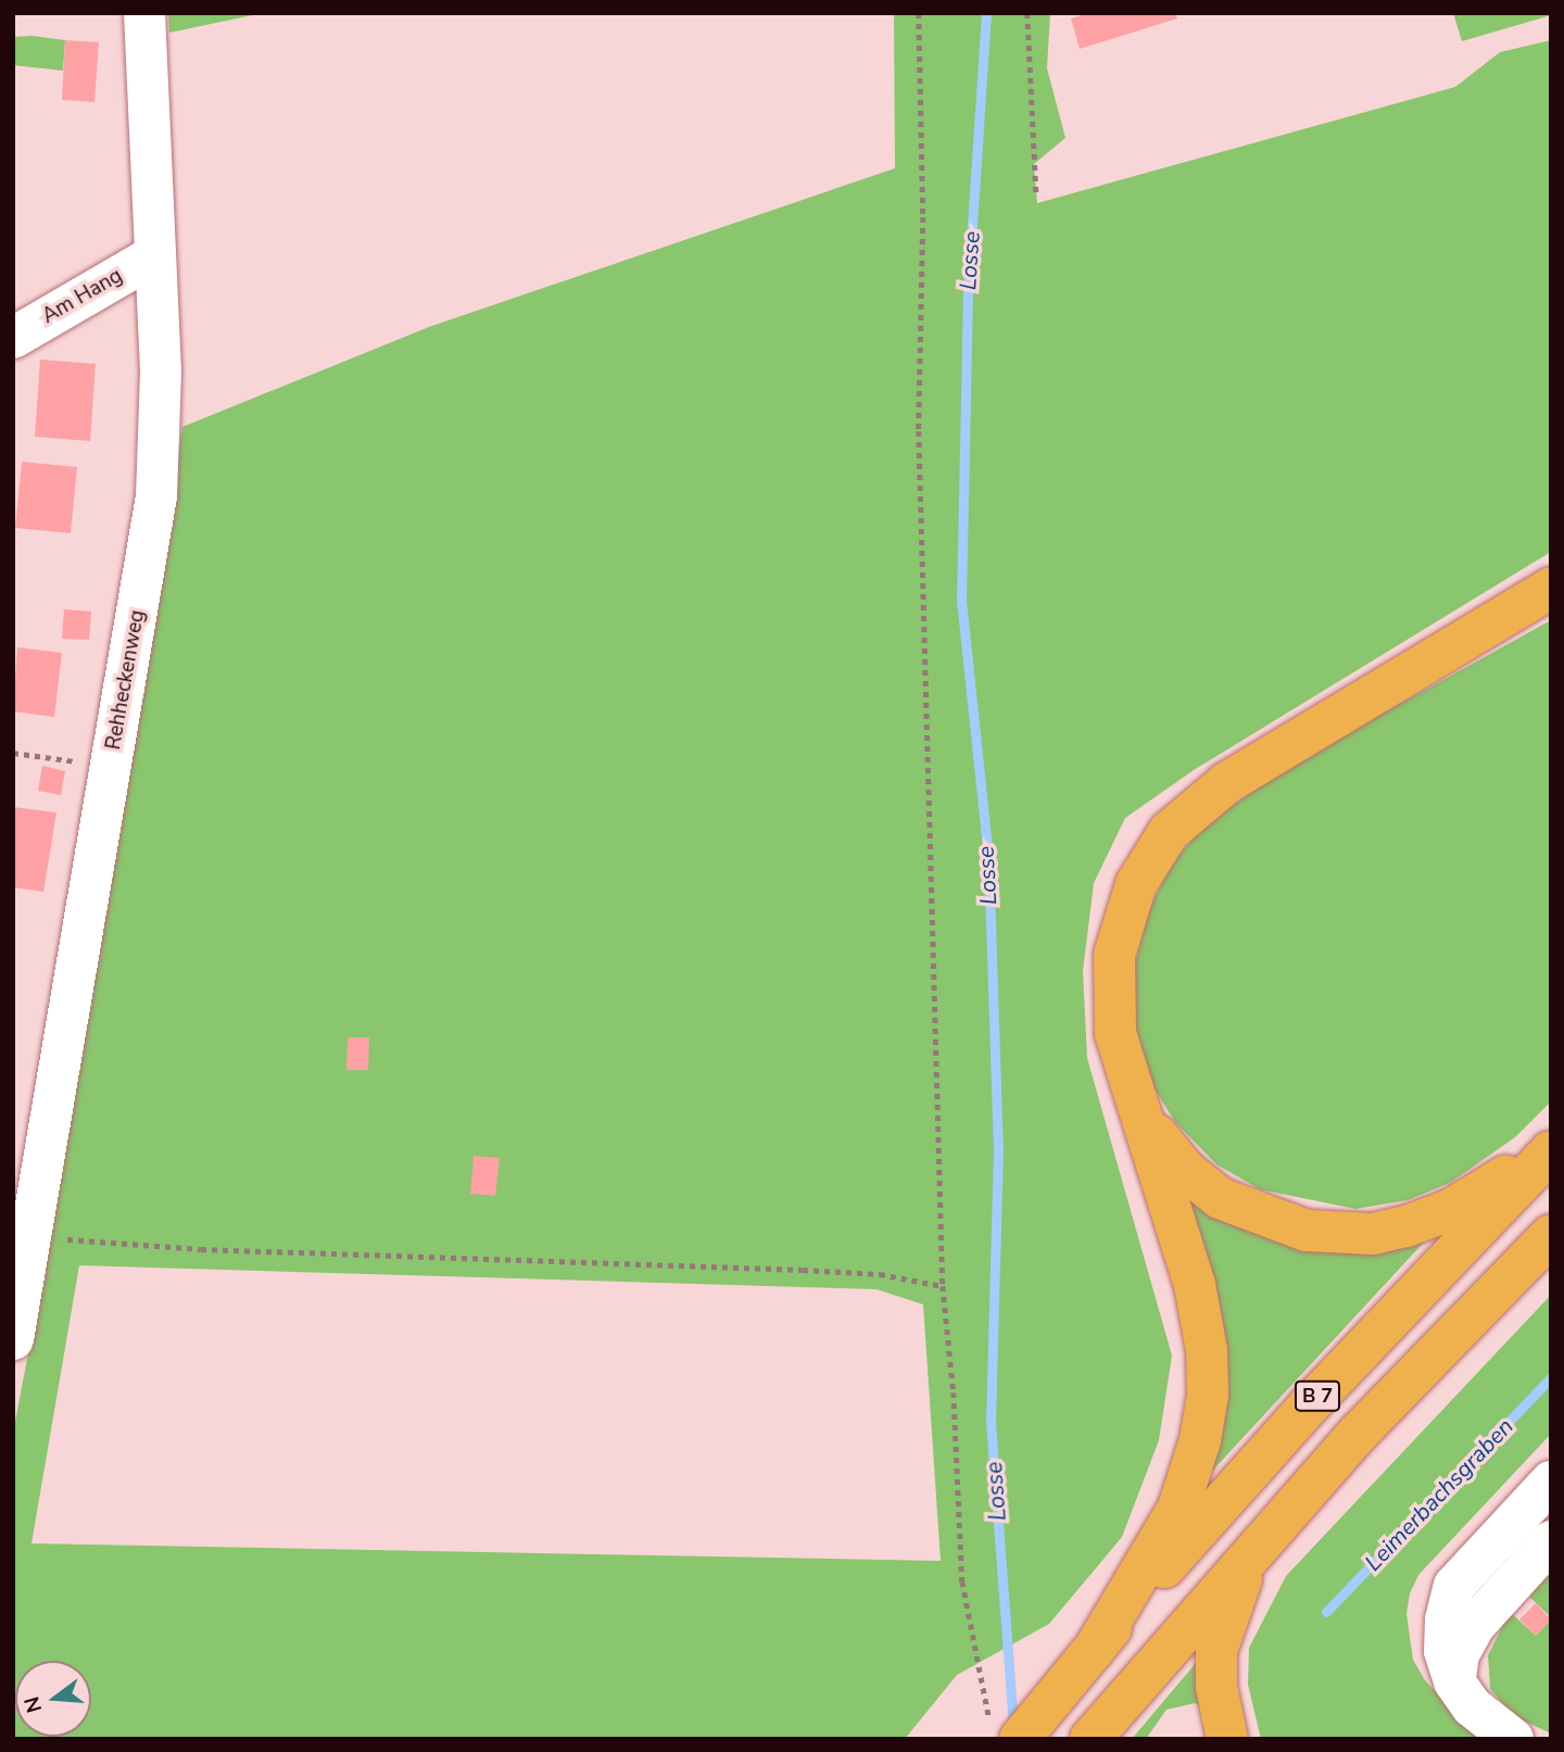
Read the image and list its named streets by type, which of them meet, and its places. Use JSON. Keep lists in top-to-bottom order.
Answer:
{
  "streets": {
    "highway": ["B 7"],
    "street": ["Am Hang", "Rehheckenweg"]
  },
  "crossings": [
    ["Am Hang", "Rehheckenweg"]
  ],
  "water": ["Losse", "Leimerbachsgraben"],
  "north": "left"
}
